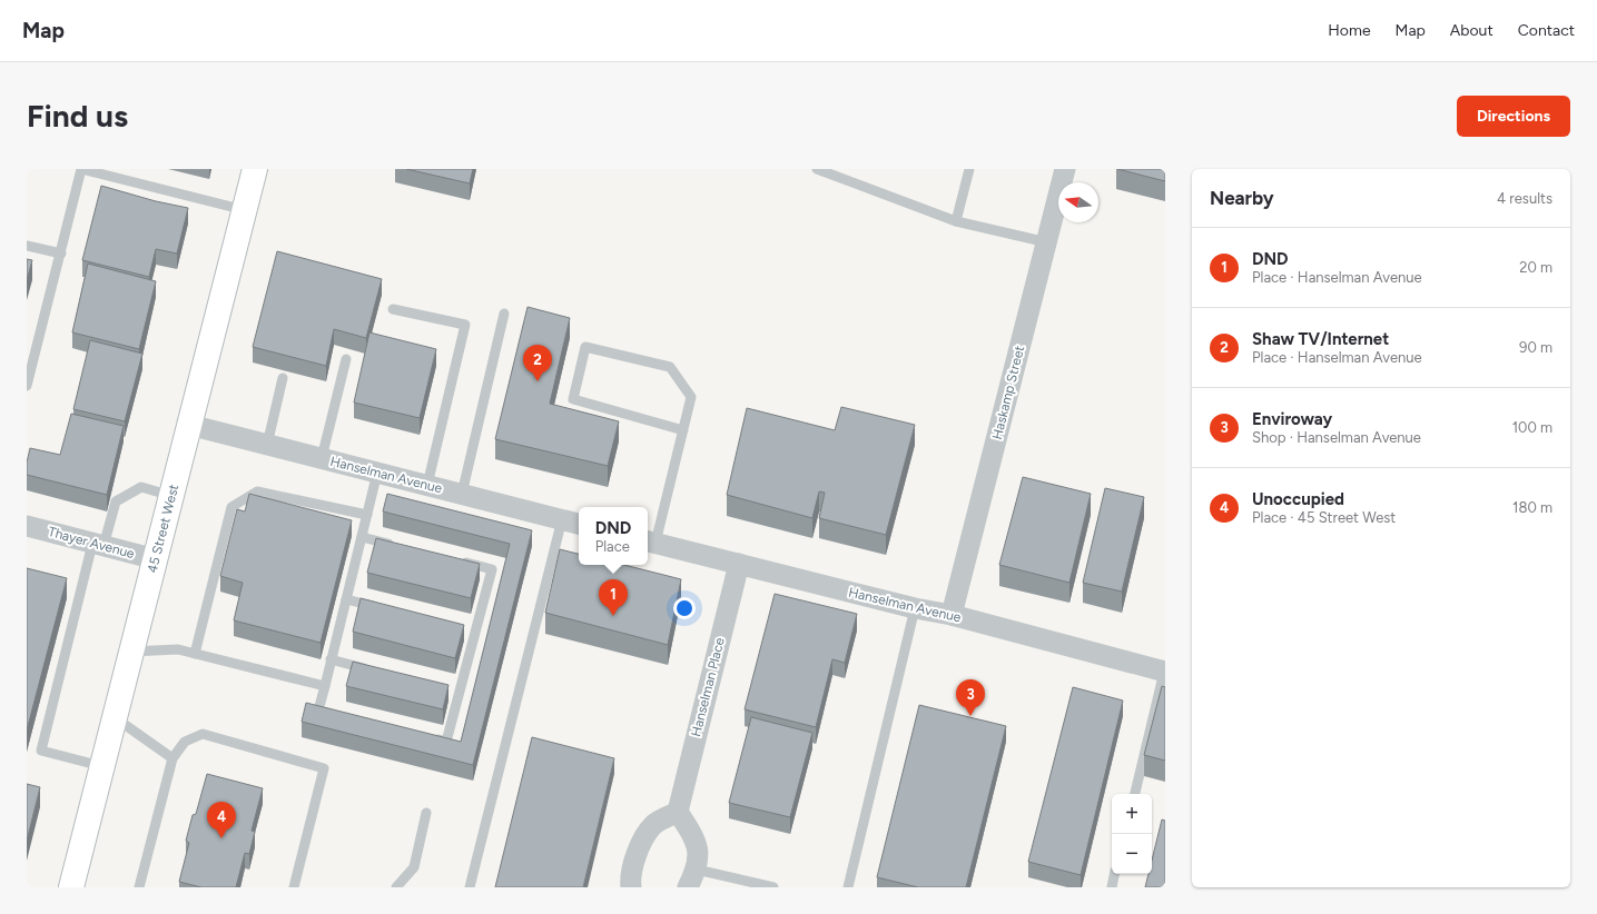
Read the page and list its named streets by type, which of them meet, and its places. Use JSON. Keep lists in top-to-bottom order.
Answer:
{
  "streets": {
    "main road": ["45 Street West"],
    "street": [
      "Haskamp Street",
      "Hanselman Avenue",
      "Thayer Avenue",
      "Hanselman Place"
    ]
  },
  "crossings": [
    ["Haskamp Street", "Hanselman Avenue"],
    ["Hanselman Avenue", "45 Street West"],
    ["Hanselman Avenue", "Hanselman Place"],
    ["45 Street West", "Thayer Avenue"]
  ],
  "north": "left",
  "page": {
    "header": "Map",
    "nav": [
      "Home",
      "Map",
      "About",
      "Contact"
    ],
    "buttons": "Directions",
    "title": "Find us",
    "heading": ["Nearby", "4 results"],
    "list": [
      {
        "mark": "1",
        "name": "DND",
        "note": "Place · Hanselman Avenue",
        "value": "20 m"
      },
      {
        "mark": "2",
        "name": "Shaw TV/Internet",
        "note": "Place · Hanselman Avenue",
        "value": "90 m"
      },
      {
        "mark": "3",
        "name": "Enviroway",
        "note": "Shop · Hanselman Avenue",
        "value": "100 m"
      },
      {
        "mark": "4",
        "name": "Unoccupied",
        "note": "Place · 45 Street West",
        "value": "180 m"
      }
    ],
    "pins": [
      "2",
      "1",
      "3",
      "4"
    ],
    "popup": ["DND", "Place"],
    "map_buttons": ["+", "−"]
  }
}
